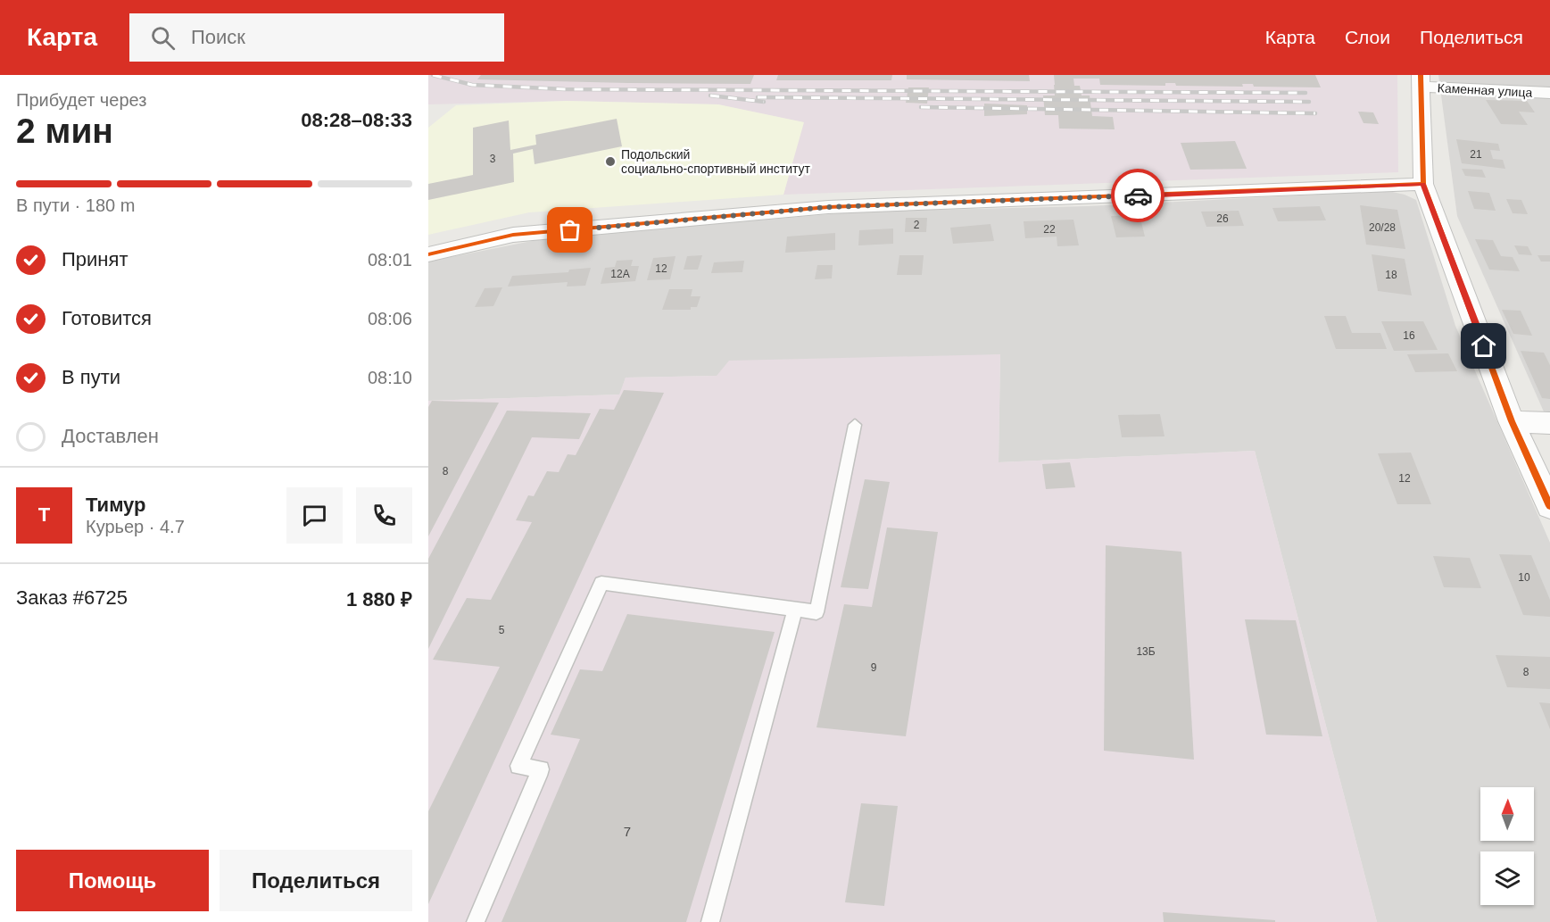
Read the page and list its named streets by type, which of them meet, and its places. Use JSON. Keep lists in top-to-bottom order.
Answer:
{
  "streets": {
    "street": ["Каменная улица"]
  },
  "places": ["Подольский социально-спортивный институт"],
  "house_numbers": [
    "21",
    "3",
    "26",
    "2",
    "20/28",
    "22",
    "12",
    "12А",
    "18",
    "16",
    "8",
    "12",
    "10",
    "5",
    "13Б",
    "9",
    "8",
    "7"
  ],
  "north": "top",
  "page": {
    "header": "Карта",
    "search": "Поиск",
    "nav": ["Карта", "Слои", "Поделиться"],
    "heading": ["2 мин", "Прибудет через", "08:28–08:33"],
    "panel": [
      "Тимур",
      "Курьер · 4.7",
      "Заказ #6725",
      "1 880 ₽"
    ],
    "bar": "В пути · 180 m",
    "list": [
      ["Принят", "08:01"],
      ["Готовится", "08:06"],
      ["В пути", "08:10"],
      "Доставлен"
    ],
    "round": "Т",
    "buttons": ["Помощь", "Поделиться"]
  }
}
